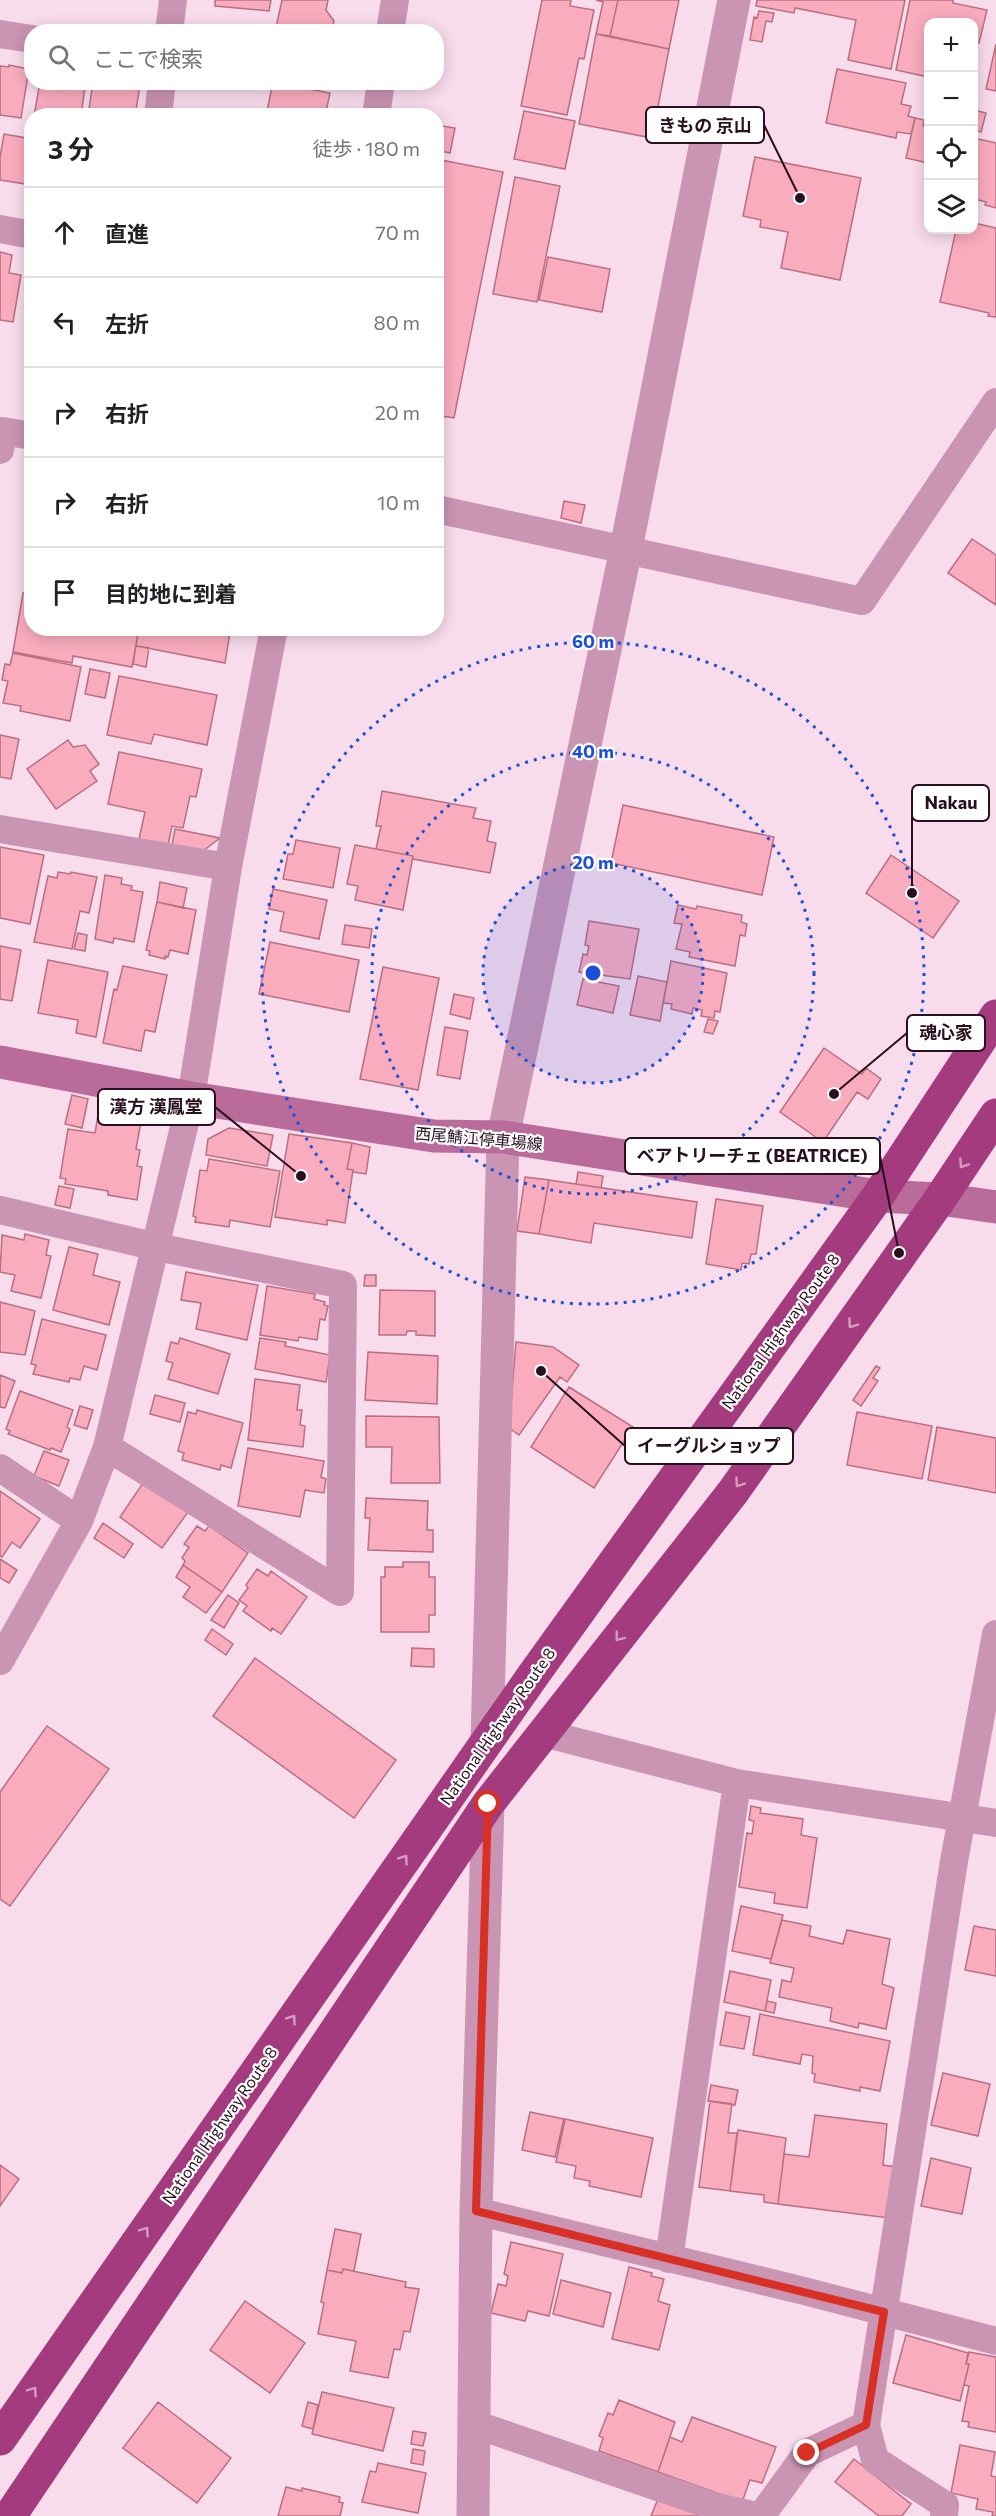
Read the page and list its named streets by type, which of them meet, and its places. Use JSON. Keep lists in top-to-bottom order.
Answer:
{
  "streets": {
    "highway": ["National Highway Route 8"],
    "main road": ["西尾鯖江停車場線"]
  },
  "crossings": [
    ["西尾鯖江停車場線", "National Highway Route 8"]
  ],
  "places": [
    "きもの 京山",
    "Nakau",
    "魂心家",
    "漢方 漢鳳堂",
    "ベアトリーチェ (BEATRICE)",
    "イーグルショップ"
  ],
  "page": {
    "map_buttons": ["+", "−"],
    "search": "ここで検索",
    "heading": ["3 分", "徒歩 · 180 m"],
    "list": [
      ["直進", "70 m"],
      ["左折", "80 m"],
      ["右折", "20 m"],
      ["右折", "10 m"],
      "目的地に到着"
    ]
  },
  "rings": ["60 m", "40 m", "20 m"]
}
